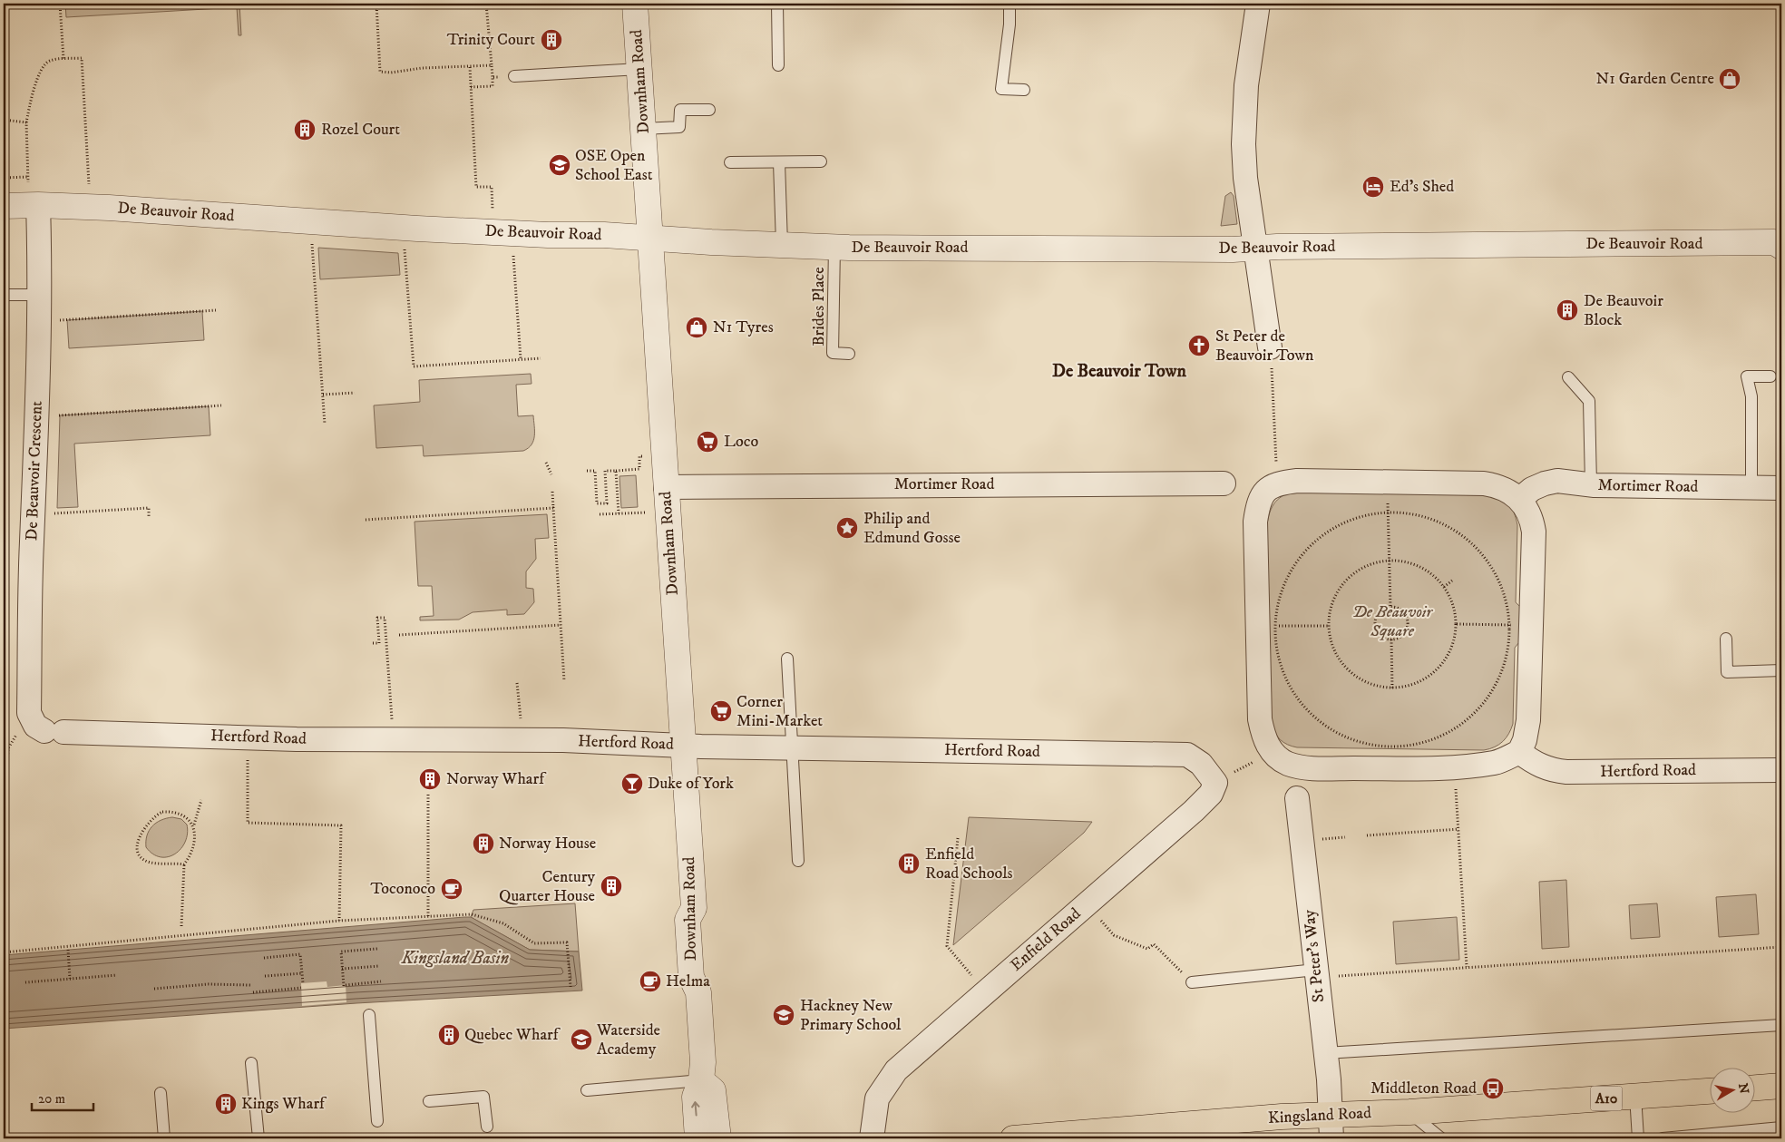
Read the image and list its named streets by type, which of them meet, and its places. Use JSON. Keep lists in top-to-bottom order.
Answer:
{
  "streets": {
    "highway": ["A10", "Kingsland Road"],
    "street": [
      "Downham Road",
      "De Beauvoir Road",
      "De Beauvoir Crescent",
      "Mortimer Road",
      "Hertford Road",
      "Enfield Road",
      "St Peter's Way"
    ],
    "lane": ["Brides Place"]
  },
  "crossings": [
    ["Downham Road", "De Beauvoir Road"],
    ["Downham Road", "Mortimer Road"],
    ["Downham Road", "Hertford Road"],
    ["De Beauvoir Road", "Brides Place"],
    ["De Beauvoir Road", "De Beauvoir Crescent"],
    ["De Beauvoir Crescent", "Hertford Road"],
    ["Hertford Road", "Enfield Road"],
    ["St Peter's Way", "Kingsland Road"]
  ],
  "districts": ["De Beauvoir Town"],
  "water": ["Kingsland Basin"],
  "parks": ["De Beauvoir Square"],
  "places": {
    "building": [
      "Trinity Court",
      "Rozel Court",
      "De Beauvoir Block",
      "Norway Wharf",
      "Norway House",
      "Enfield Road Schools",
      "Century Quarter House",
      "Quebec Wharf",
      "Kings Wharf"
    ],
    "shop": ["N1 Garden Centre", "N1 Tyres"],
    "school or university": ["OSE Open School East", "Hackney New Primary School", "Waterside Academy"],
    "hotel": ["Ed's Shed"],
    "church": ["St Peter de Beauvoir Town"],
    "supermarket": ["Loco", "Corner Mini-Market"],
    "place": ["Philip and Edmund Gosse"],
    "bar": ["Duke of York"],
    "cafe": ["Toconoco", "Helma"],
    "bus stop": ["Middleton Road"]
  },
  "scale_bar": "20 m",
  "north": "right"
}
